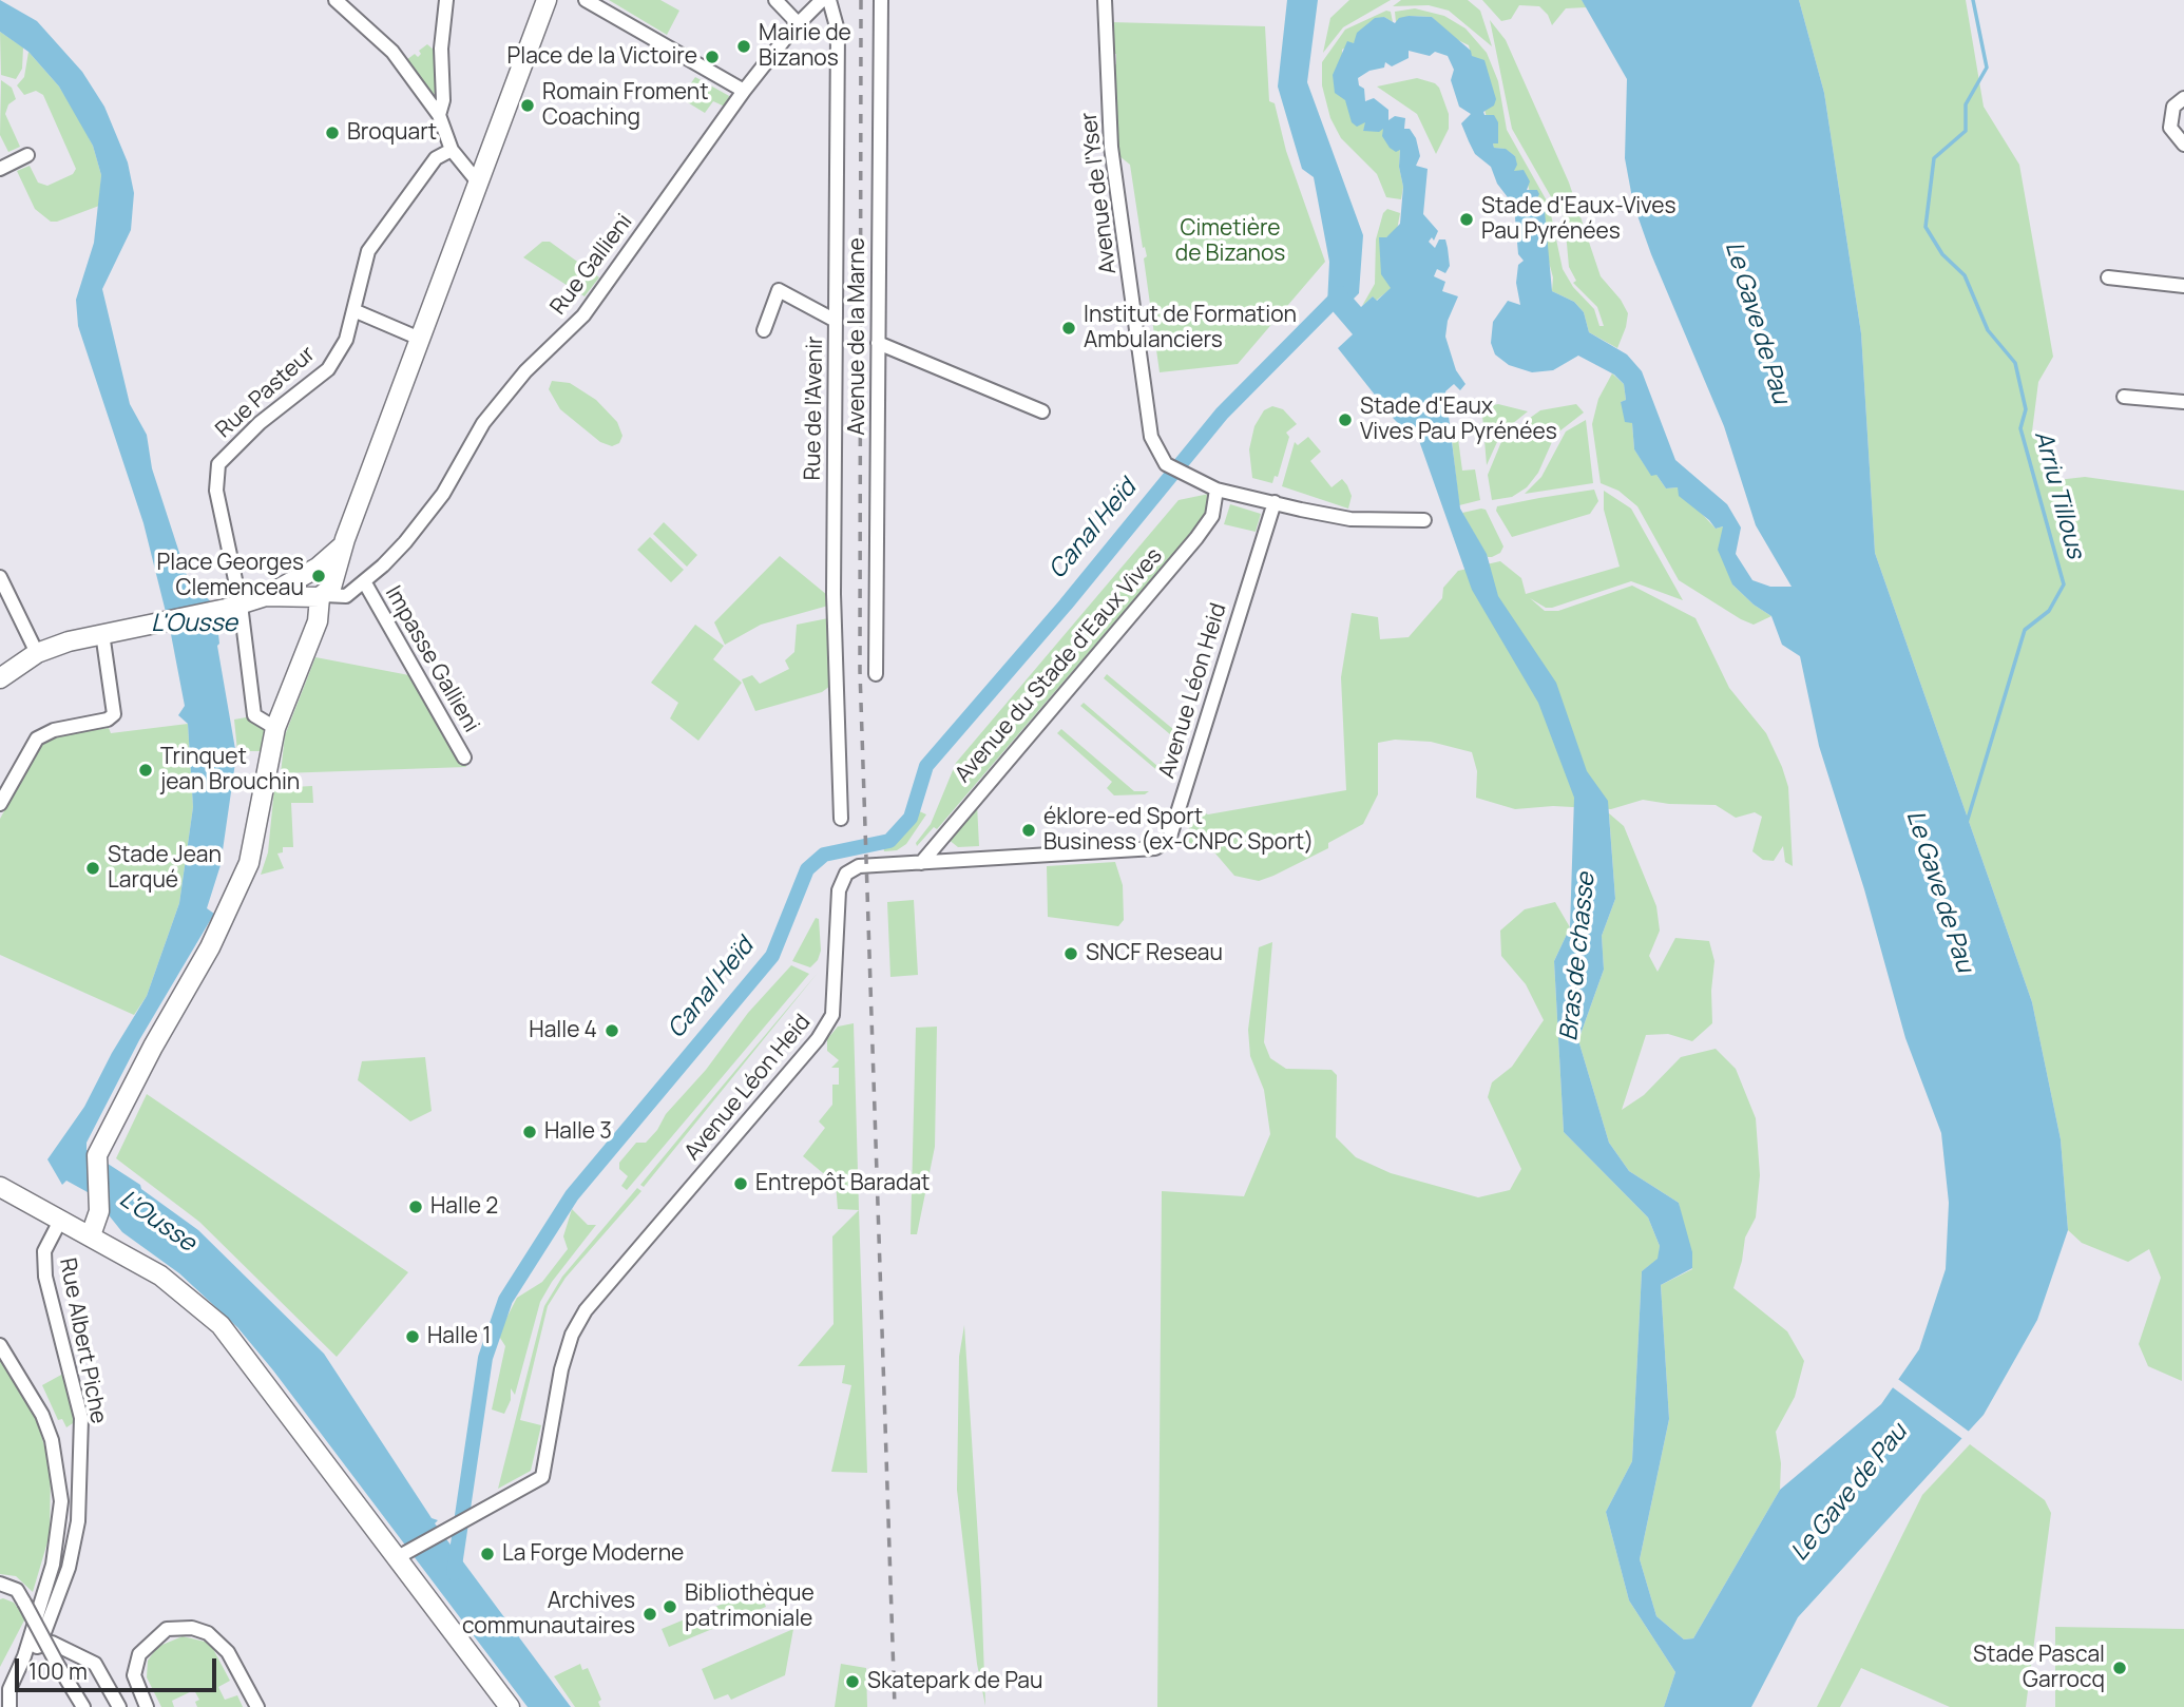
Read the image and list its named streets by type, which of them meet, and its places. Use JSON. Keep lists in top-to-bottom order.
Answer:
{
  "streets": {
    "street": [
      "Avenue de l'Yser",
      "Rue Gallieni",
      "Avenue de la Marne",
      "Rue Pasteur",
      "Rue de l'Avenir",
      "Impasse Gallieni",
      "Avenue du Stade d'Eaux Vives",
      "Avenue Léon Heid",
      "Rue Albert Piche"
    ]
  },
  "crossings": [
    ["Avenue de l'Yser", "Avenue du Stade d'Eaux Vives"],
    ["Avenue de l'Yser", "Avenue Léon Heid"],
    ["Rue Gallieni", "Impasse Gallieni"],
    ["Avenue du Stade d'Eaux Vives", "Avenue Léon Heid"]
  ],
  "water": [
    "Le Gave de Pau",
    "Arriu Tillous",
    "Canal Heïd",
    "L'Ousse",
    "Bras de chasse"
  ],
  "parks": ["Cimetière de Bizanos"],
  "places": [
    "Mairie de Bizanos",
    "Place de la Victoire",
    "Romain Froment Coaching",
    "Broquart",
    "Stade d'Eaux-Vives Pau Pyrénées",
    "Institut de Formation Ambulanciers",
    "Stade d'Eaux Vives Pau Pyrénées",
    "Place Georges Clemenceau",
    "Trinquet jean Brouchin",
    "éklore-ed Sport Business (ex-CNPC Sport)",
    "Stade Jean Larqué",
    "SNCF Reseau",
    "Halle 4",
    "Halle 3",
    "Entrepôt Baradat",
    "Halle 2",
    "Halle 1",
    "La Forge Moderne",
    "Bibliothèque patrimoniale",
    "Archives communautaires",
    "Stade Pascal Garrocq",
    "Skatepark de Pau"
  ],
  "scale_bar": "100 m"
}
